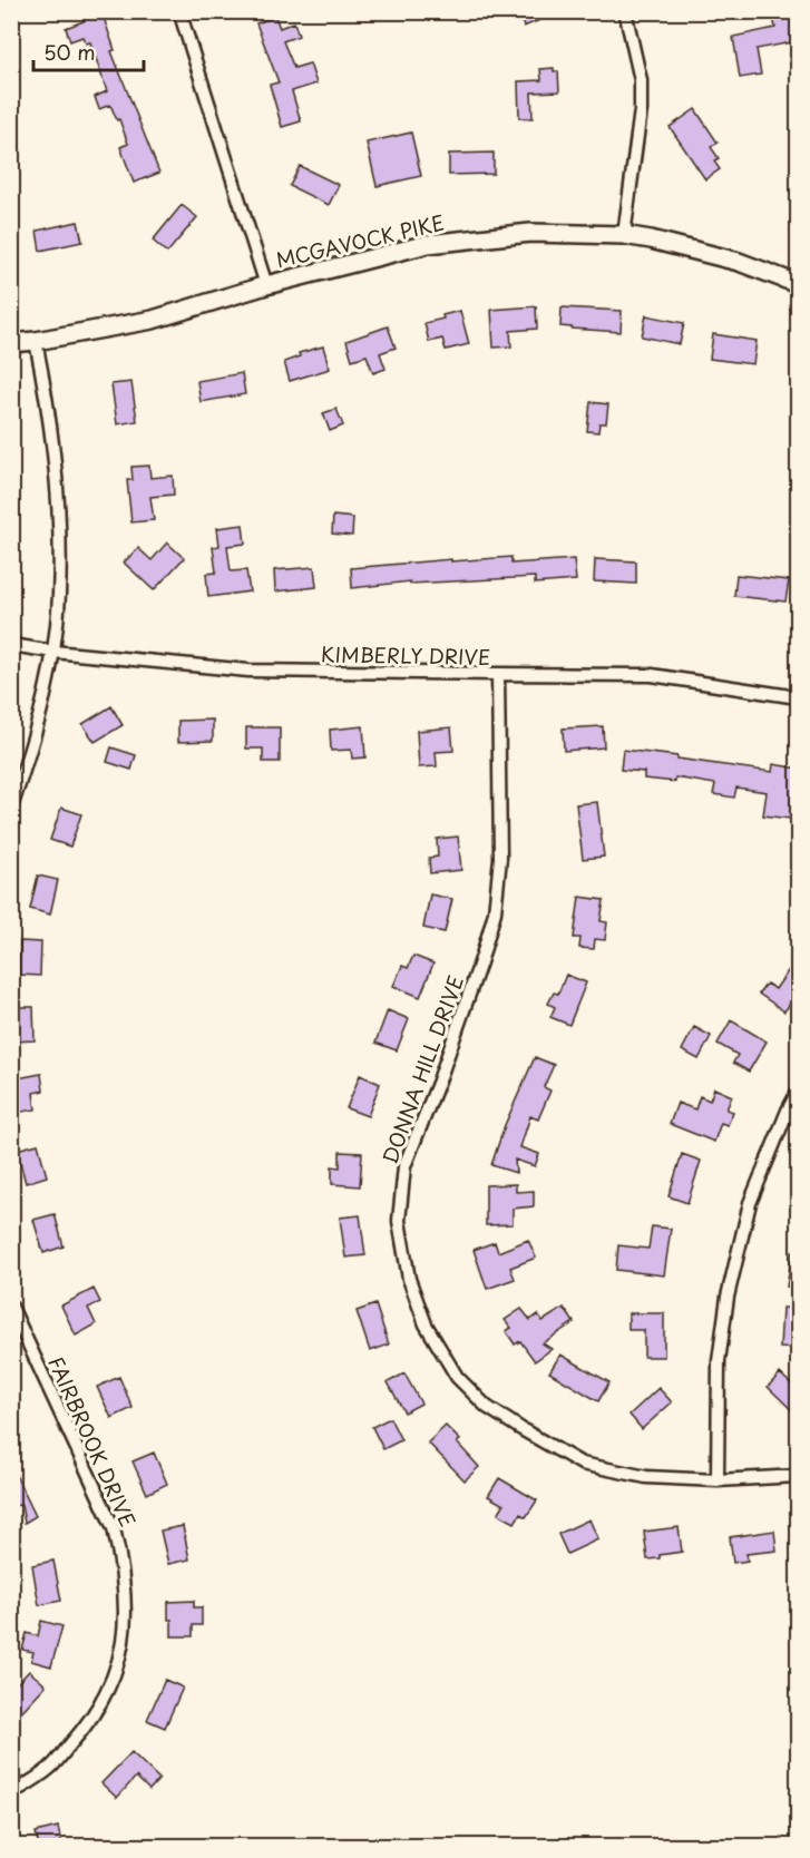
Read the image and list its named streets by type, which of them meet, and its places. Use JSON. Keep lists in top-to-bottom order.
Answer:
{
  "streets": {
    "main road": ["MCGAVOCK PIKE"],
    "street": ["KIMBERLY DRIVE", "DONNA HILL DRIVE", "FAIRBROOK DRIVE"]
  },
  "crossings": [
    ["KIMBERLY DRIVE", "DONNA HILL DRIVE"]
  ],
  "scale_bar": "50 m"
}
